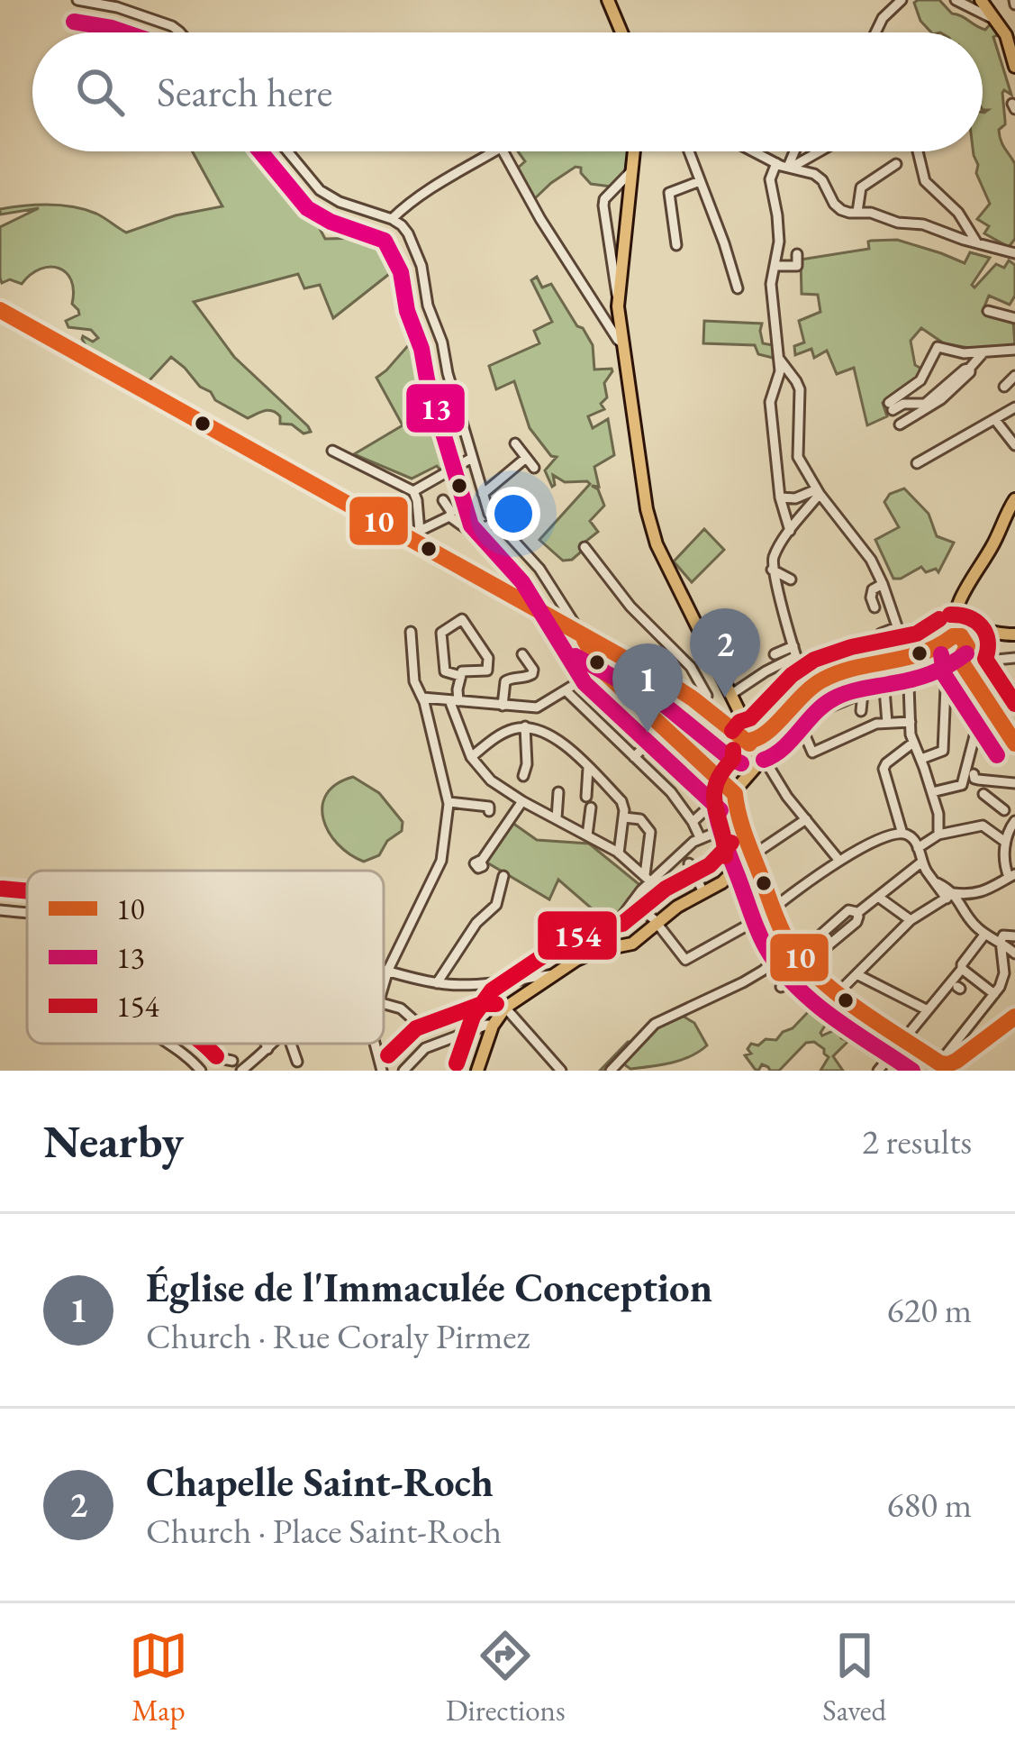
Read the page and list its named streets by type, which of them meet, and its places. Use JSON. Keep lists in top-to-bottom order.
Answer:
{
  "lines": ["transit line 13", "transit line 10", "transit line 154"],
  "legend": ["10", "13", "154"],
  "page": {
    "search": "Search here",
    "pins": ["2", "1"],
    "heading": ["Nearby", "2 results"],
    "list": [
      {
        "mark": "1",
        "name": "Église de l'Immaculée Conception",
        "note": "Church · Rue Coraly Pirmez",
        "value": "620 m"
      },
      {
        "mark": "2",
        "name": "Chapelle Saint-Roch",
        "note": "Church · Place Saint-Roch",
        "value": "680 m"
      }
    ],
    "nav": ["Map", "Directions", "Saved"]
  }
}
